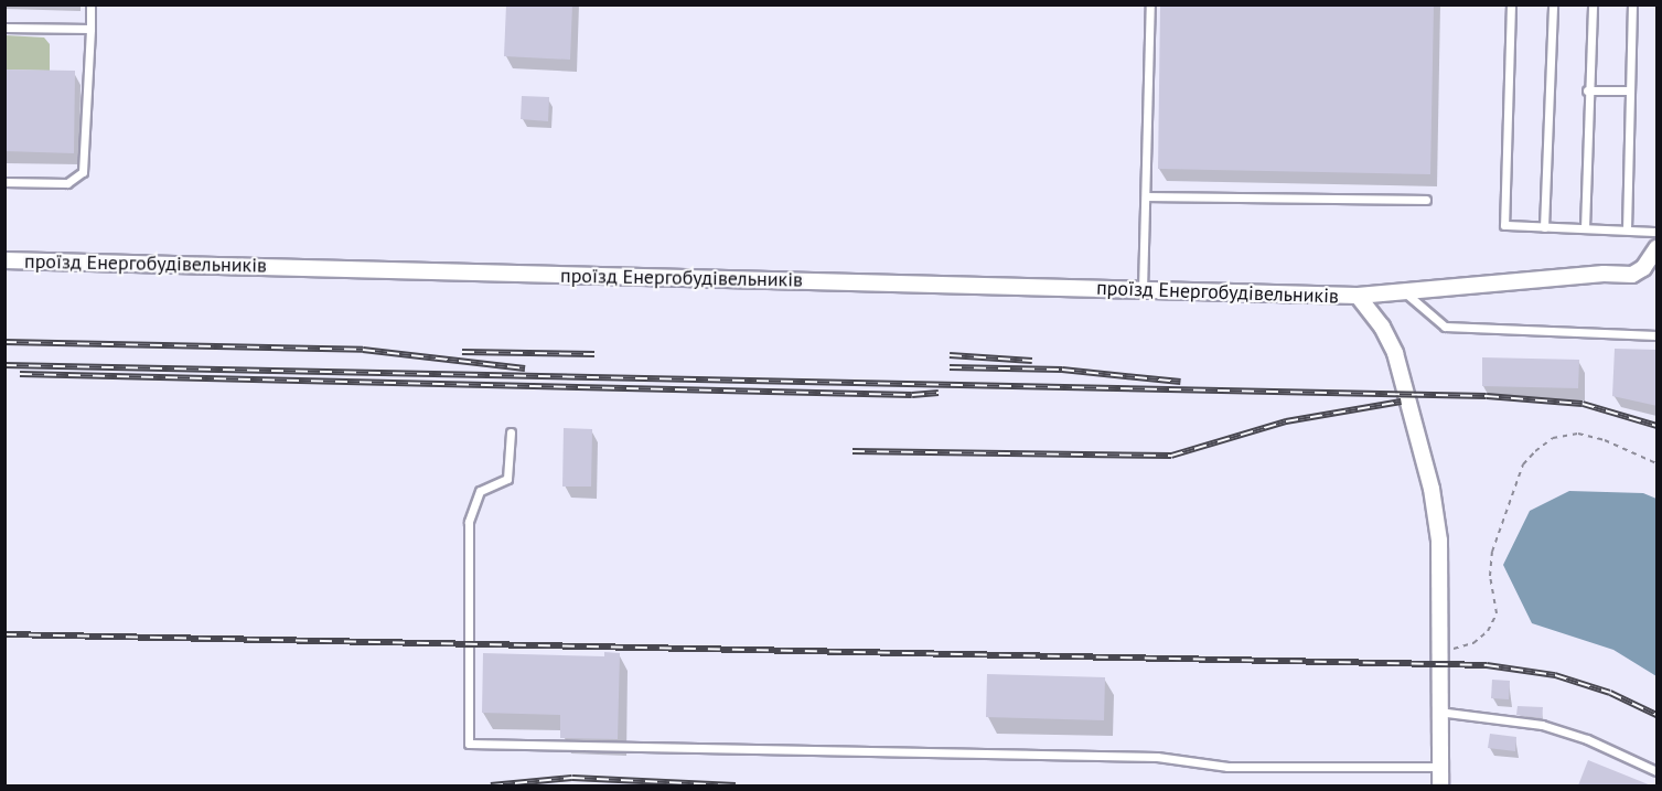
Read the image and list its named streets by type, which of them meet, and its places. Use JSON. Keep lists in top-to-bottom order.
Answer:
{
  "streets": {
    "street": ["проїзд Енергобудівельників"]
  }
}
